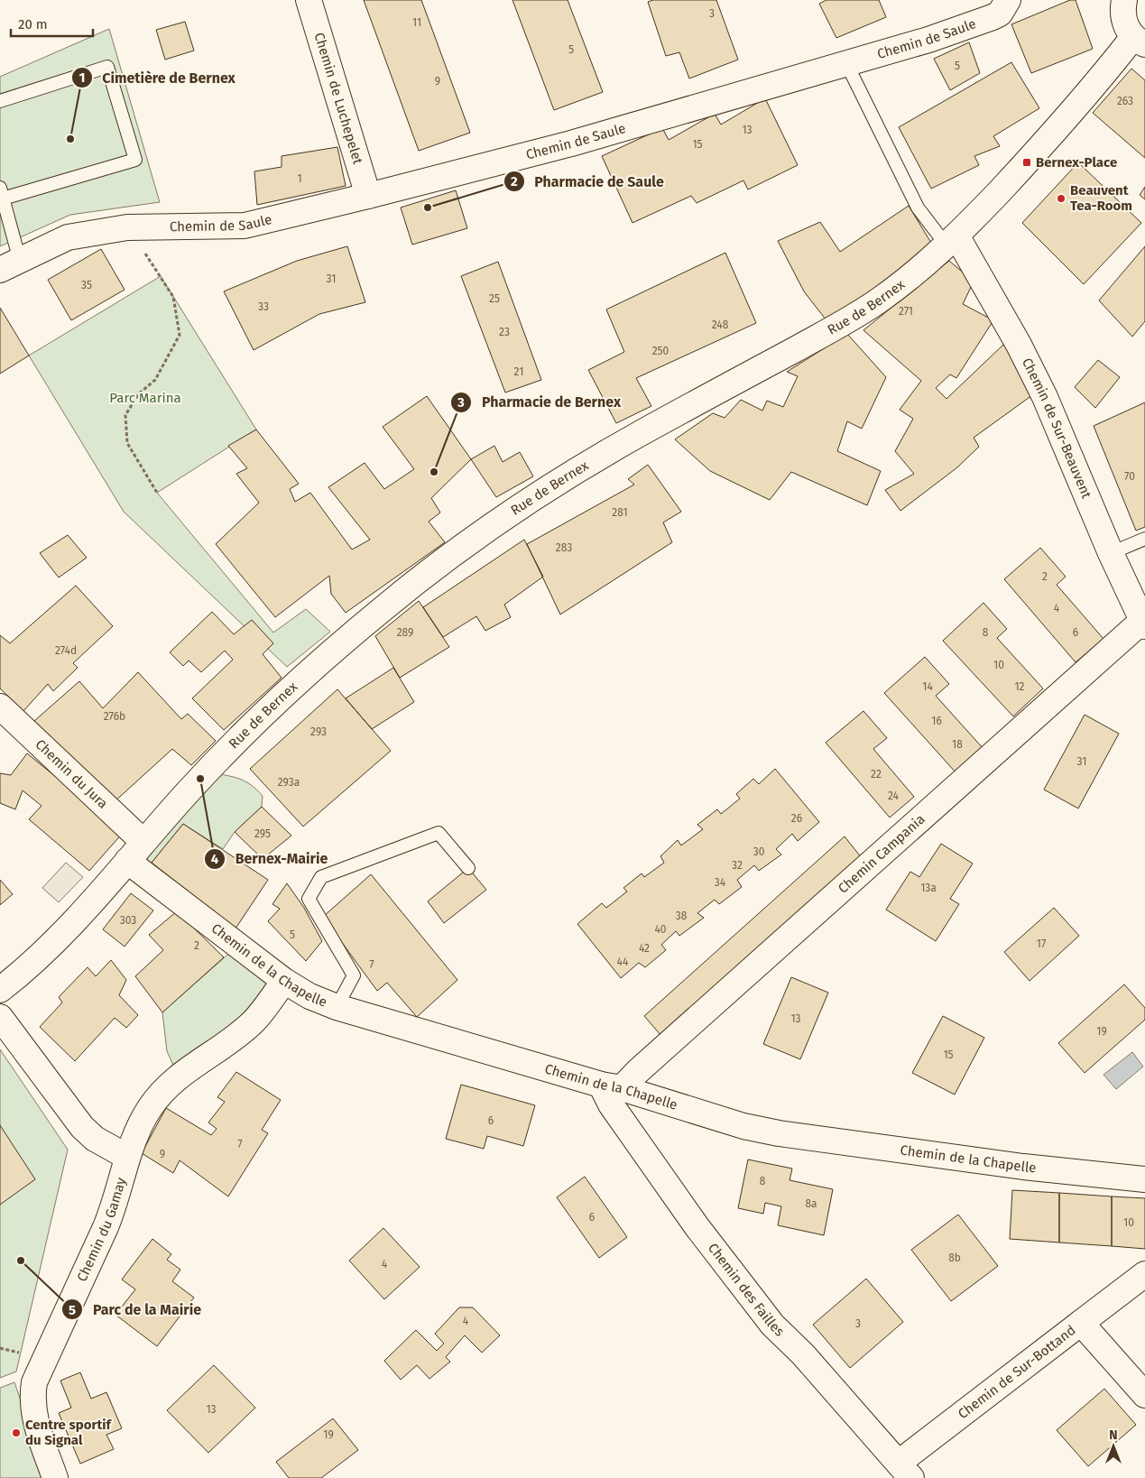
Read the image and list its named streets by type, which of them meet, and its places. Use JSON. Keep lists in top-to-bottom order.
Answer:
{
  "streets": {
    "street": [
      "Chemin de Saule",
      "Chemin de Luchepelet",
      "Rue de Bernex",
      "Chemin de Sur-Beauvent",
      "Chemin du Jura",
      "Chemin Campania",
      "Chemin de la Chapelle",
      "Chemin du Gamay",
      "Chemin des Failles",
      "Chemin de Sur-Bottand"
    ]
  },
  "crossings": [
    ["Chemin de Saule", "Chemin de Luchepelet"],
    ["Rue de Bernex", "Chemin de Sur-Beauvent"],
    ["Rue de Bernex", "Chemin du Jura"],
    ["Rue de Bernex", "Chemin de la Chapelle"],
    ["Chemin de Sur-Beauvent", "Chemin Campania"],
    ["Chemin Campania", "Chemin de la Chapelle"],
    ["Chemin Campania", "Chemin des Failles"],
    ["Chemin de la Chapelle", "Chemin du Gamay"],
    ["Chemin de la Chapelle", "Chemin des Failles"],
    ["Chemin des Failles", "Chemin de Sur-Bottand"]
  ],
  "parks": ["Parc Marina"],
  "places": {
    "other": [
      "Cimetière de Bernex",
      "Beauvent Tea-Room",
      "Pharmacie de Saule",
      "Pharmacie de Bernex",
      "Bernex-Mairie",
      "Parc de la Mairie",
      "Centre sportif du Signal"
    ],
    "transit": ["Bernex-Place"]
  },
  "house_numbers": [
    "3",
    "11",
    "5",
    "5",
    "9",
    "263",
    "13",
    "15",
    "1",
    "31",
    "35",
    "25",
    "33",
    "271",
    "248",
    "23",
    "250",
    "21",
    "70",
    "281",
    "283",
    "2",
    "4",
    "289",
    "8",
    "6",
    "274d",
    "10",
    "14",
    "12",
    "276b",
    "16",
    "293",
    "18",
    "31",
    "22",
    "293a",
    "24",
    "26",
    "295",
    "30",
    "32",
    "34",
    "13a",
    "38",
    "303",
    "40",
    "5",
    "17",
    "2",
    "42",
    "44",
    "7",
    "13",
    "19",
    "15",
    "6",
    "7",
    "9",
    "8",
    "8a",
    "6",
    "10",
    "8b",
    "4",
    "4",
    "3",
    "13",
    "19"
  ],
  "scale_bar": "20 m",
  "north": "top"
}
